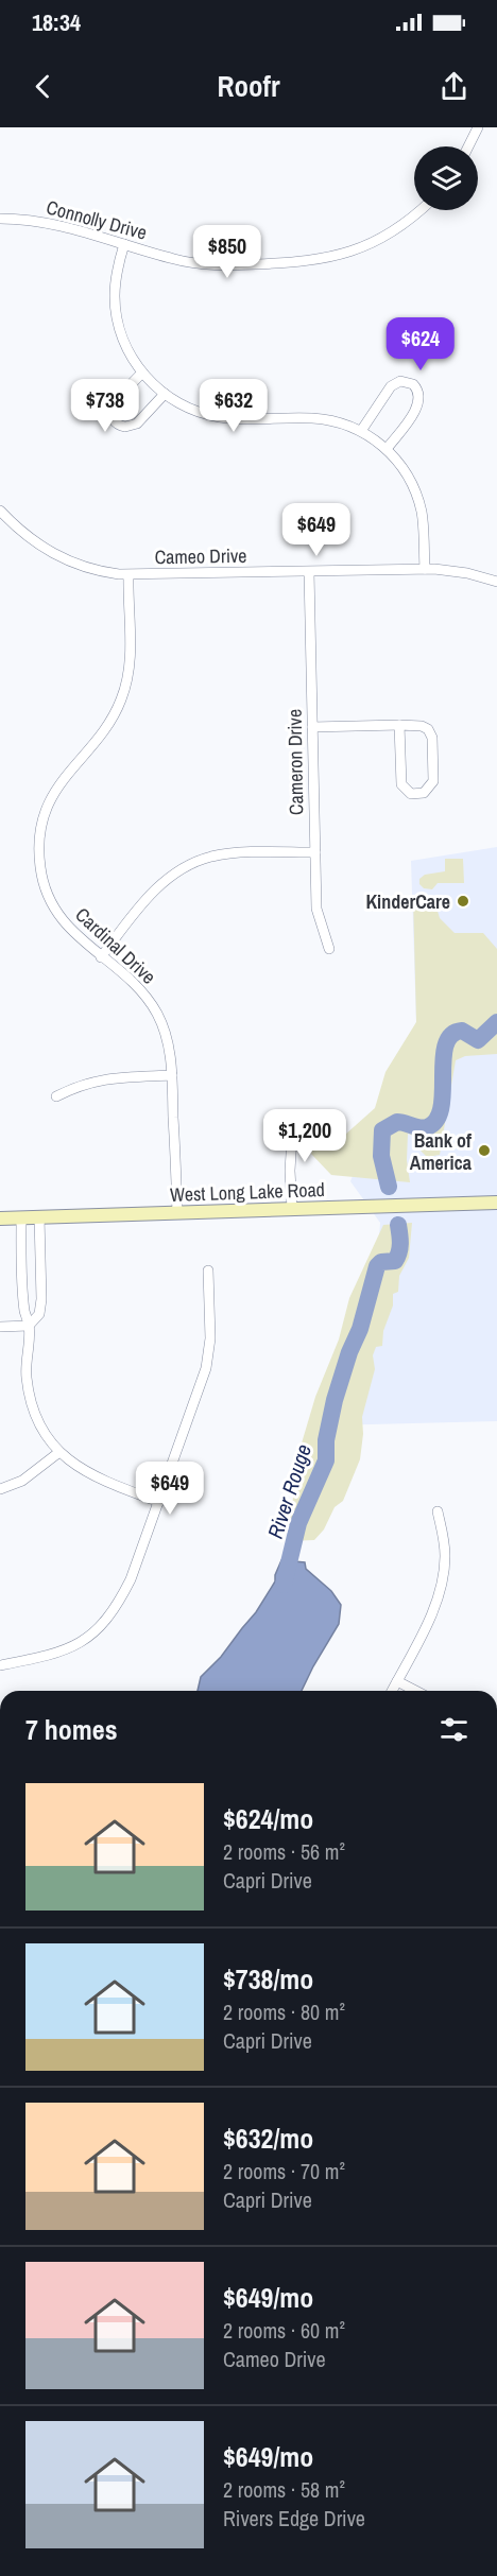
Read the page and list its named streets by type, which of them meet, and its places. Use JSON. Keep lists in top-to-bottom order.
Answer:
{
  "streets": {
    "main road": ["West Long Lake Road"],
    "street": [
      "Connolly Drive",
      "Cameo Drive",
      "Cameron Drive",
      "Cardinal Drive"
    ]
  },
  "crossings": [
    ["Cameo Drive", "Cameron Drive"],
    ["Cameo Drive", "Cardinal Drive"],
    ["Cardinal Drive", "West Long Lake Road"]
  ],
  "water": ["River Rouge"],
  "places": ["KinderCare", "Bank of America"],
  "page": {
    "status": "18:34",
    "header": "Roofr",
    "price": [
      "$850",
      "$624",
      "$738",
      "$632",
      "$649",
      "$1,200",
      "$649"
    ],
    "heading": "7 homes",
    "list": [
      {
        "name": "$624/mo",
        "note": "2 rooms · 56 m² · Capri Drive"
      },
      {
        "name": "$738/mo",
        "note": "2 rooms · 80 m² · Capri Drive"
      },
      {
        "name": "$632/mo",
        "note": "2 rooms · 70 m² · Capri Drive"
      },
      {
        "name": "$649/mo",
        "note": "2 rooms · 60 m² · Cameo Drive"
      },
      {
        "name": "$649/mo",
        "note": "2 rooms · 58 m² · Rivers Edge Drive"
      }
    ]
  }
}
